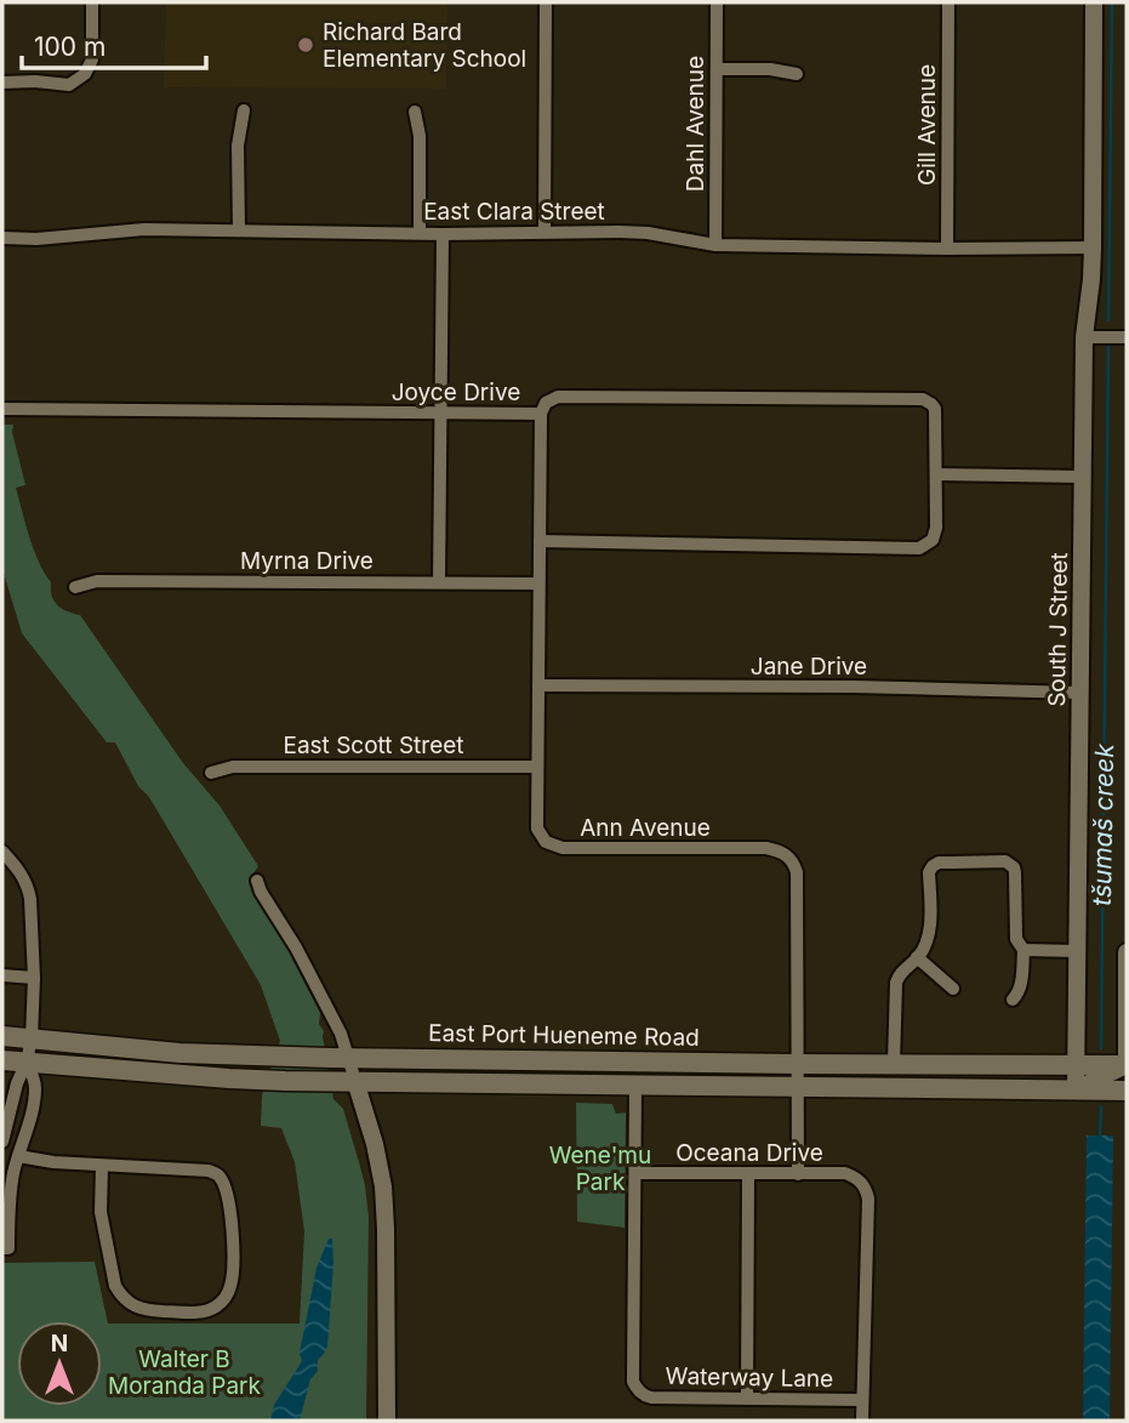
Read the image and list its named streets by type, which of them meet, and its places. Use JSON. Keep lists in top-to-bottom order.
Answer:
{
  "streets": {
    "main road": ["East Port Hueneme Road"],
    "street": [
      "Dahl Avenue",
      "Gill Avenue",
      "East Clara Street",
      "Joyce Drive",
      "Myrna Drive",
      "South J Street",
      "Jane Drive",
      "East Scott Street",
      "Ann Avenue",
      "Oceana Drive",
      "Waterway Lane"
    ]
  },
  "crossings": [
    ["Dahl Avenue", "East Clara Street"],
    ["Gill Avenue", "East Clara Street"],
    ["East Clara Street", "South J Street"],
    ["Joyce Drive", "Ann Avenue"],
    ["Myrna Drive", "Ann Avenue"],
    ["South J Street", "Jane Drive"],
    ["South J Street", "East Port Hueneme Road"],
    ["Jane Drive", "Ann Avenue"],
    ["East Scott Street", "Ann Avenue"],
    ["Ann Avenue", "East Port Hueneme Road"],
    ["Ann Avenue", "Oceana Drive"],
    ["Oceana Drive", "Waterway Lane"]
  ],
  "water": ["tšumaš creek"],
  "parks": ["Wene'mu Park", "Walter B Moranda Park"],
  "places": ["Richard Bard Elementary School"],
  "scale_bar": "100 m",
  "north": "top"
}
